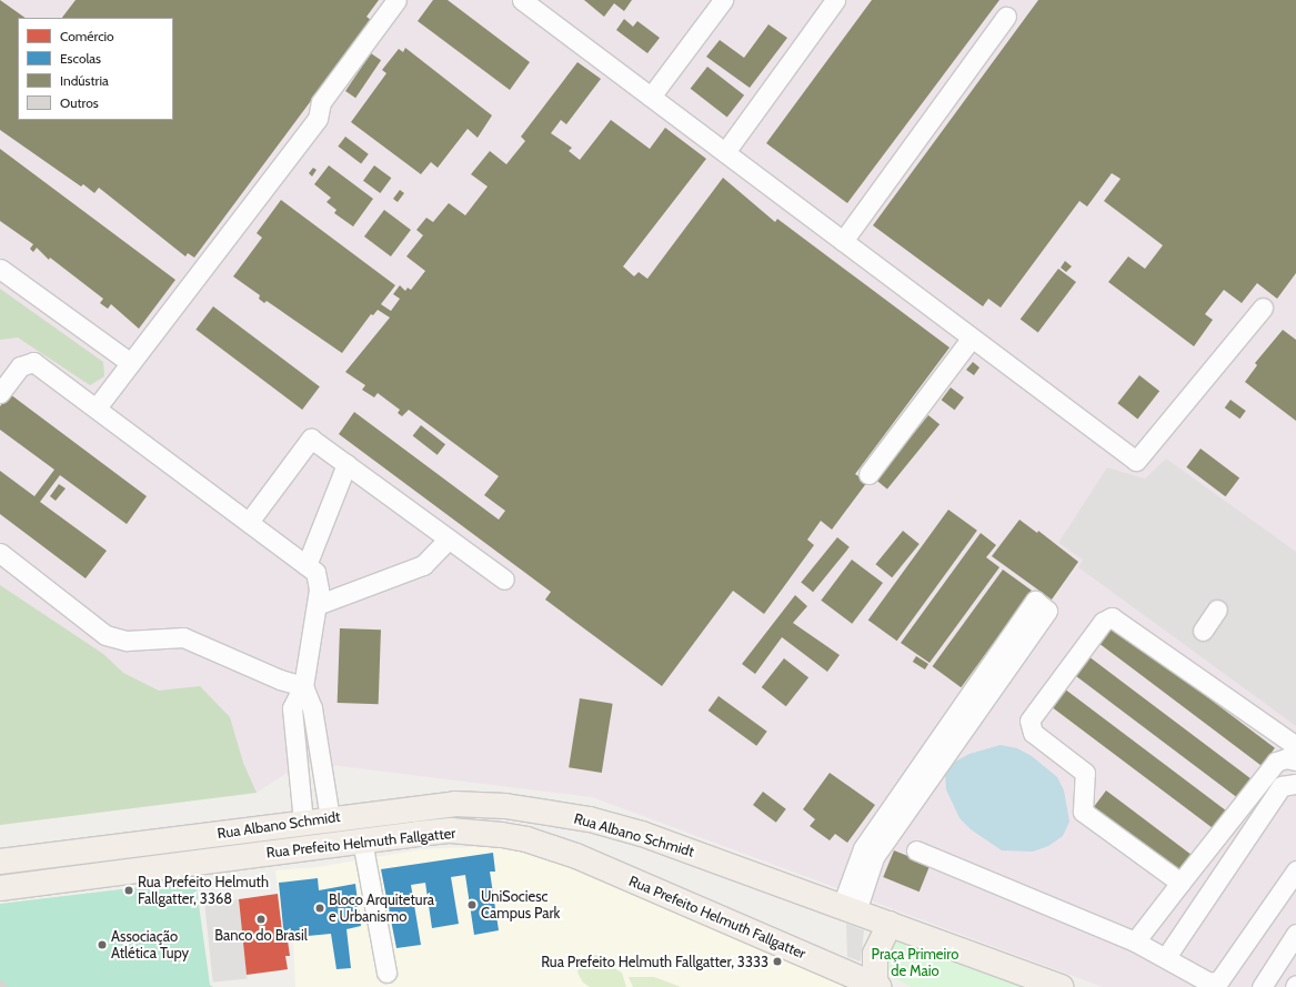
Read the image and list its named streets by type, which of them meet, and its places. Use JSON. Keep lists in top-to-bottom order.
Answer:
{
  "streets": {
    "main road": ["Rua Albano Schmidt", "Rua Prefeito Helmuth Fallgatter"]
  },
  "parks": ["Praça Primeiro de Maio"],
  "places": [
    "Rua Prefeito Helmuth Fallgatter, 3368",
    "UniSociesc Campus Park",
    "Bloco Arquitetura e Urbanismo",
    "Banco do Brasil",
    "Associação Atlética Tupy",
    "Rua Prefeito Helmuth Fallgatter, 3333"
  ],
  "legend": [
    "Comércio",
    "Escolas",
    "Indústria",
    "Outros"
  ]
}
